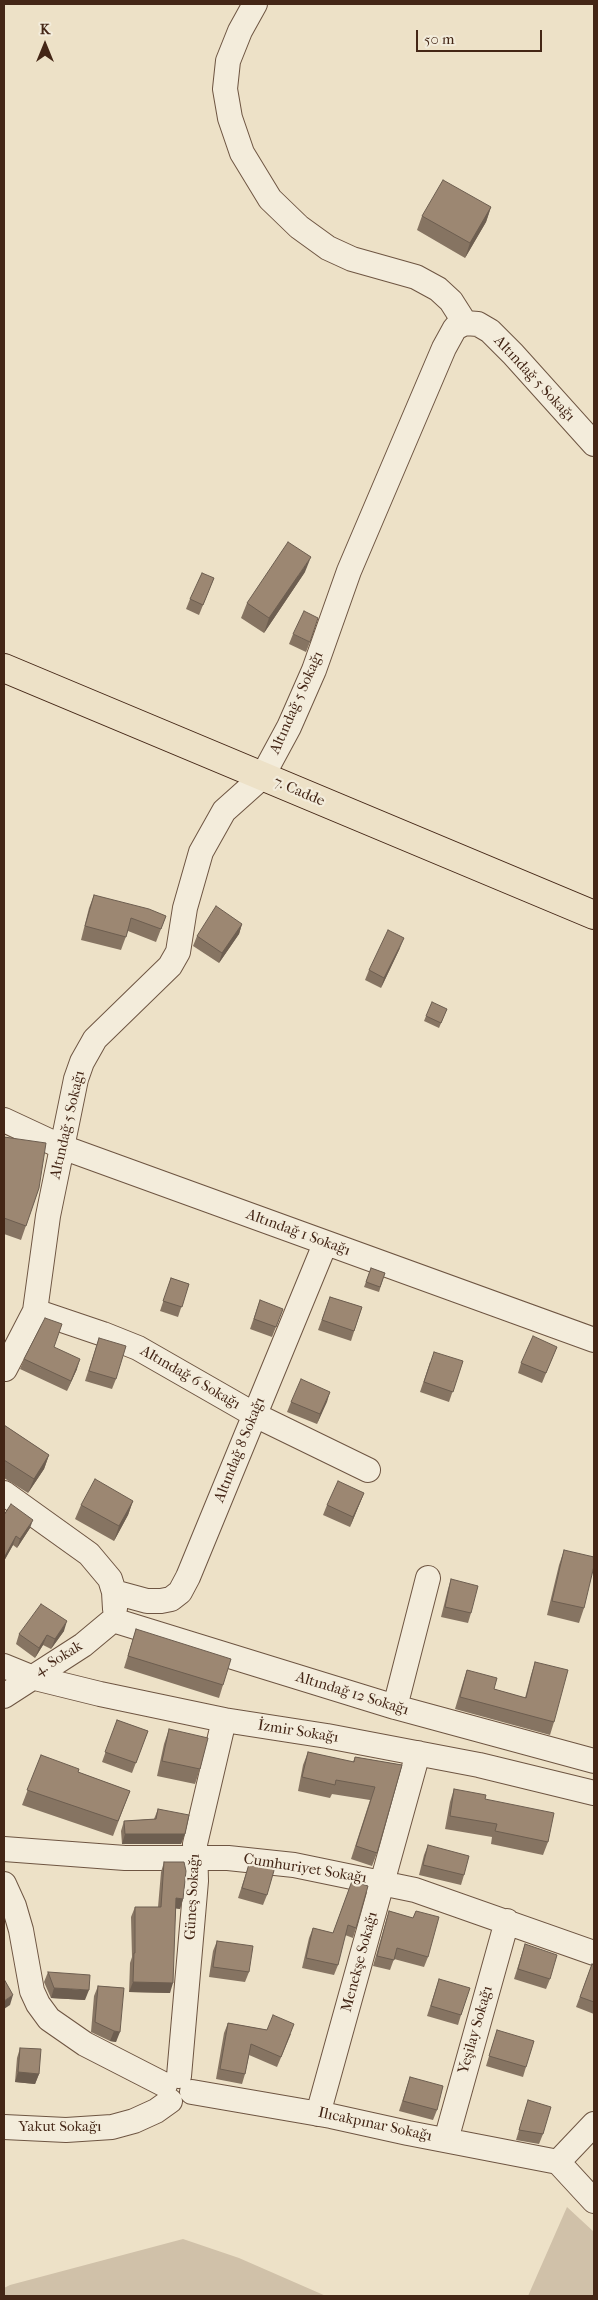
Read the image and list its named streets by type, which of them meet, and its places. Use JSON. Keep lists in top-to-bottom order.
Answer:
{
  "streets": {
    "main road": ["7. Cadde"],
    "street": [
      "Altındağ 5 Sokağı",
      "Altındağ 1 Sokağı",
      "Altındağ 6 Sokağı",
      "Altındağ 8 Sokağı",
      "4. Sokak",
      "Altındağ 12 Sokağı",
      "İzmir Sokağı",
      "Cumhuriyet Sokağı",
      "Güneş Sokağı",
      "Menekşe Sokağı",
      "Yeşilay Sokağı",
      "Ilıcakpınar Sokağı",
      "Yakut Sokağı"
    ]
  },
  "crossings": [
    ["Altındağ 5 Sokağı", "7. Cadde"],
    ["Altındağ 5 Sokağı", "Altındağ 1 Sokağı"],
    ["Altındağ 5 Sokağı", "Altındağ 6 Sokağı"],
    ["Altındağ 1 Sokağı", "Altındağ 8 Sokağı"],
    ["Altındağ 6 Sokağı", "Altındağ 8 Sokağı"],
    ["4. Sokak", "Altındağ 12 Sokağı"],
    ["4. Sokak", "İzmir Sokağı"],
    ["İzmir Sokağı", "Güneş Sokağı"],
    ["İzmir Sokağı", "Menekşe Sokağı"],
    ["Cumhuriyet Sokağı", "Güneş Sokağı"],
    ["Cumhuriyet Sokağı", "Menekşe Sokağı"],
    ["Cumhuriyet Sokağı", "Yeşilay Sokağı"],
    ["Güneş Sokağı", "Ilıcakpınar Sokağı"],
    ["Güneş Sokağı", "Yakut Sokağı"],
    ["Menekşe Sokağı", "Ilıcakpınar Sokağı"],
    ["Yeşilay Sokağı", "Ilıcakpınar Sokağı"],
    ["Ilıcakpınar Sokağı", "Yakut Sokağı"]
  ],
  "scale_bar": "50 m",
  "north": "top"
}
